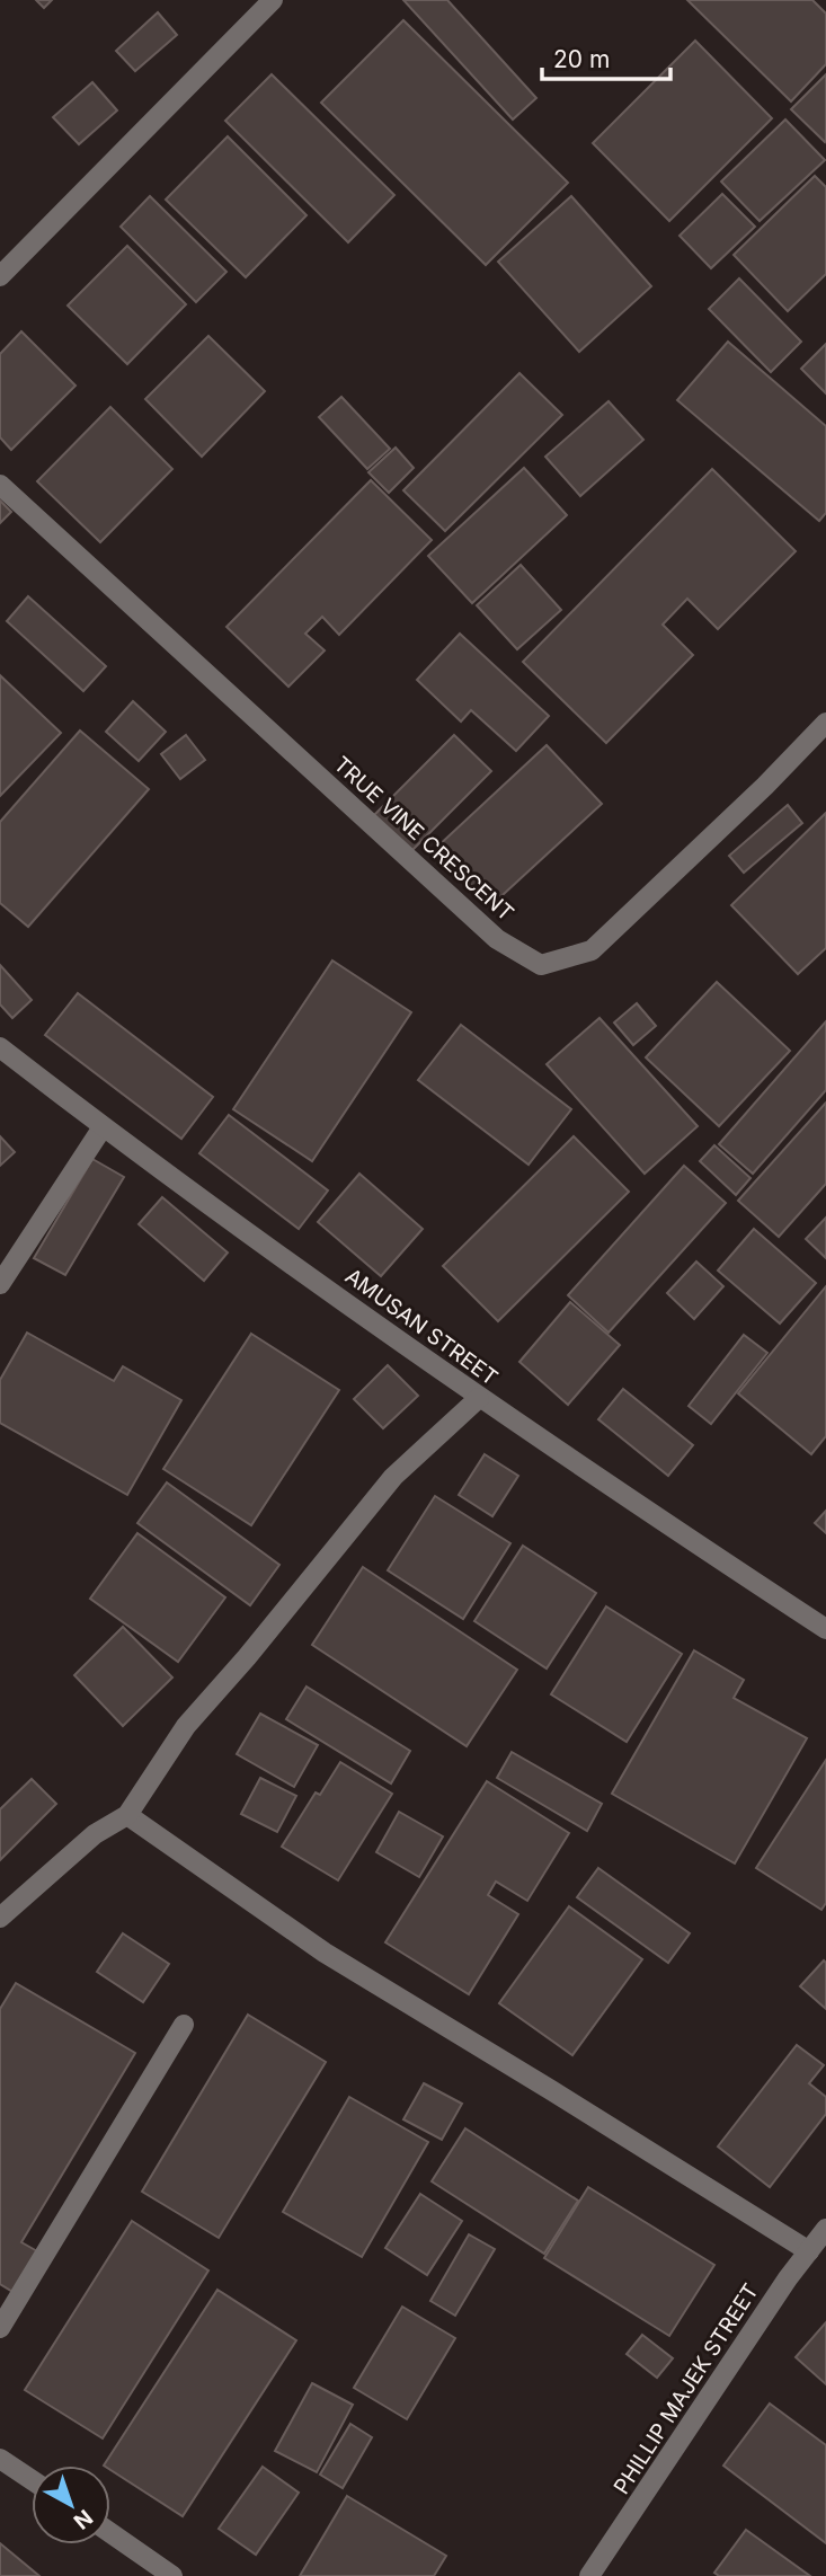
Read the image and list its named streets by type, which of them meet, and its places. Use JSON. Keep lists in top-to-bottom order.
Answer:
{
  "streets": {
    "street": ["TRUE VINE CRESCENT", "AMUSAN STREET", "PHILLIP MAJEK STREET"]
  },
  "scale_bar": "20 m",
  "north": "bottom right"
}
